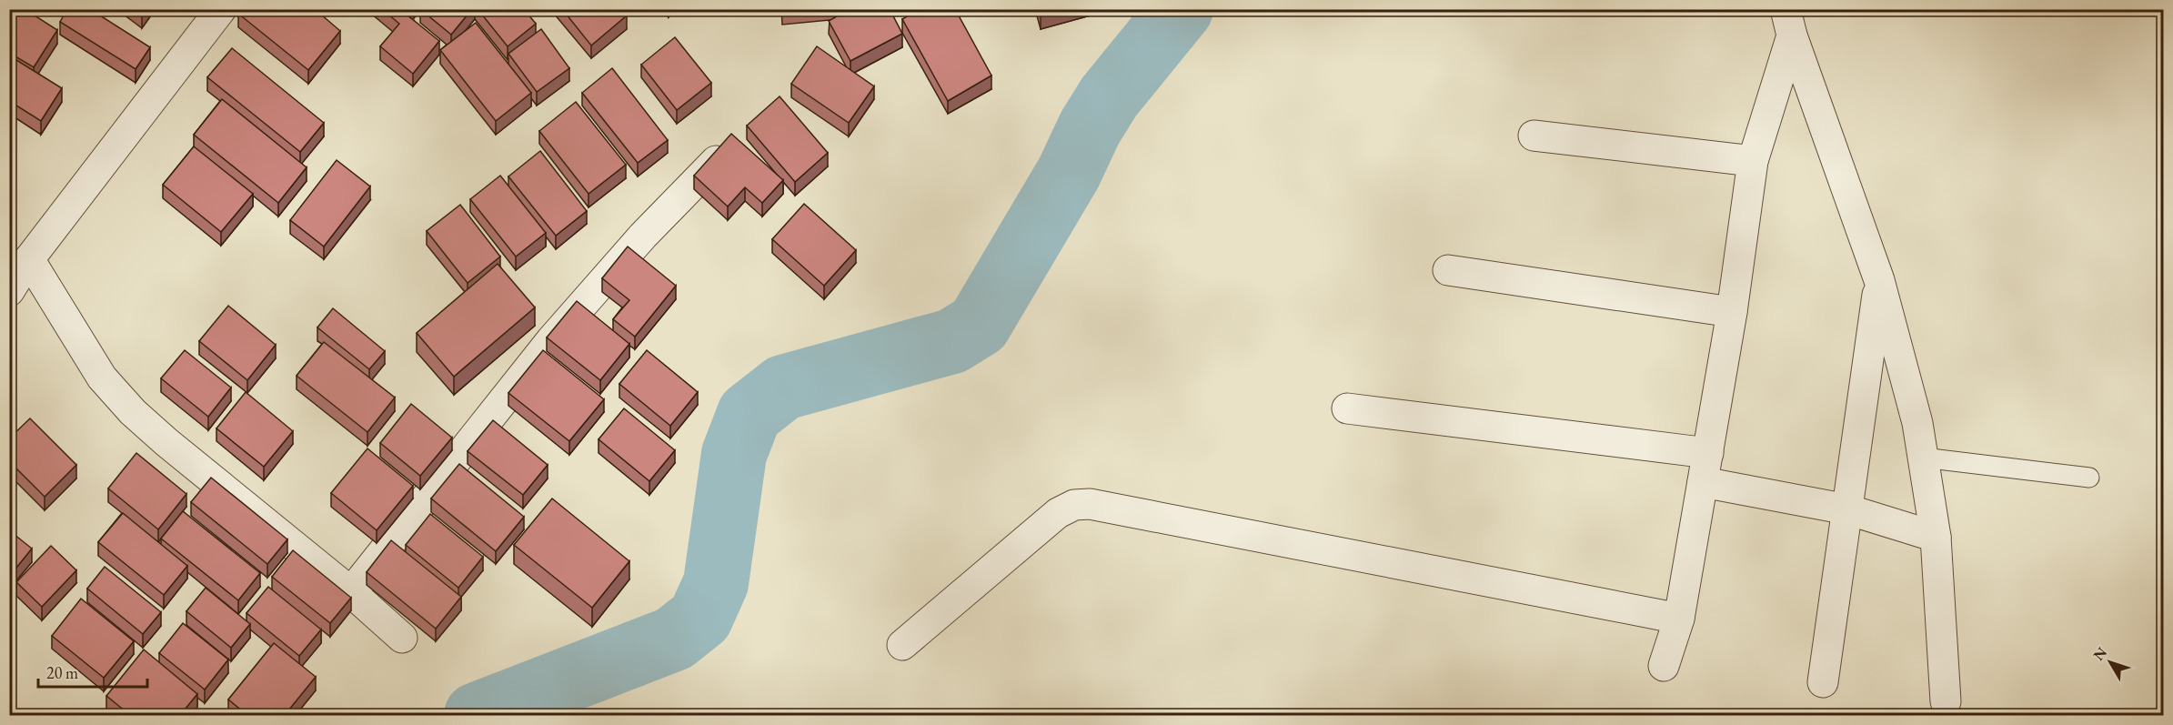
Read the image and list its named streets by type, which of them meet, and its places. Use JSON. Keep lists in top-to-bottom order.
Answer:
{
  "scale_bar": "20 m",
  "north": "top left"
}
